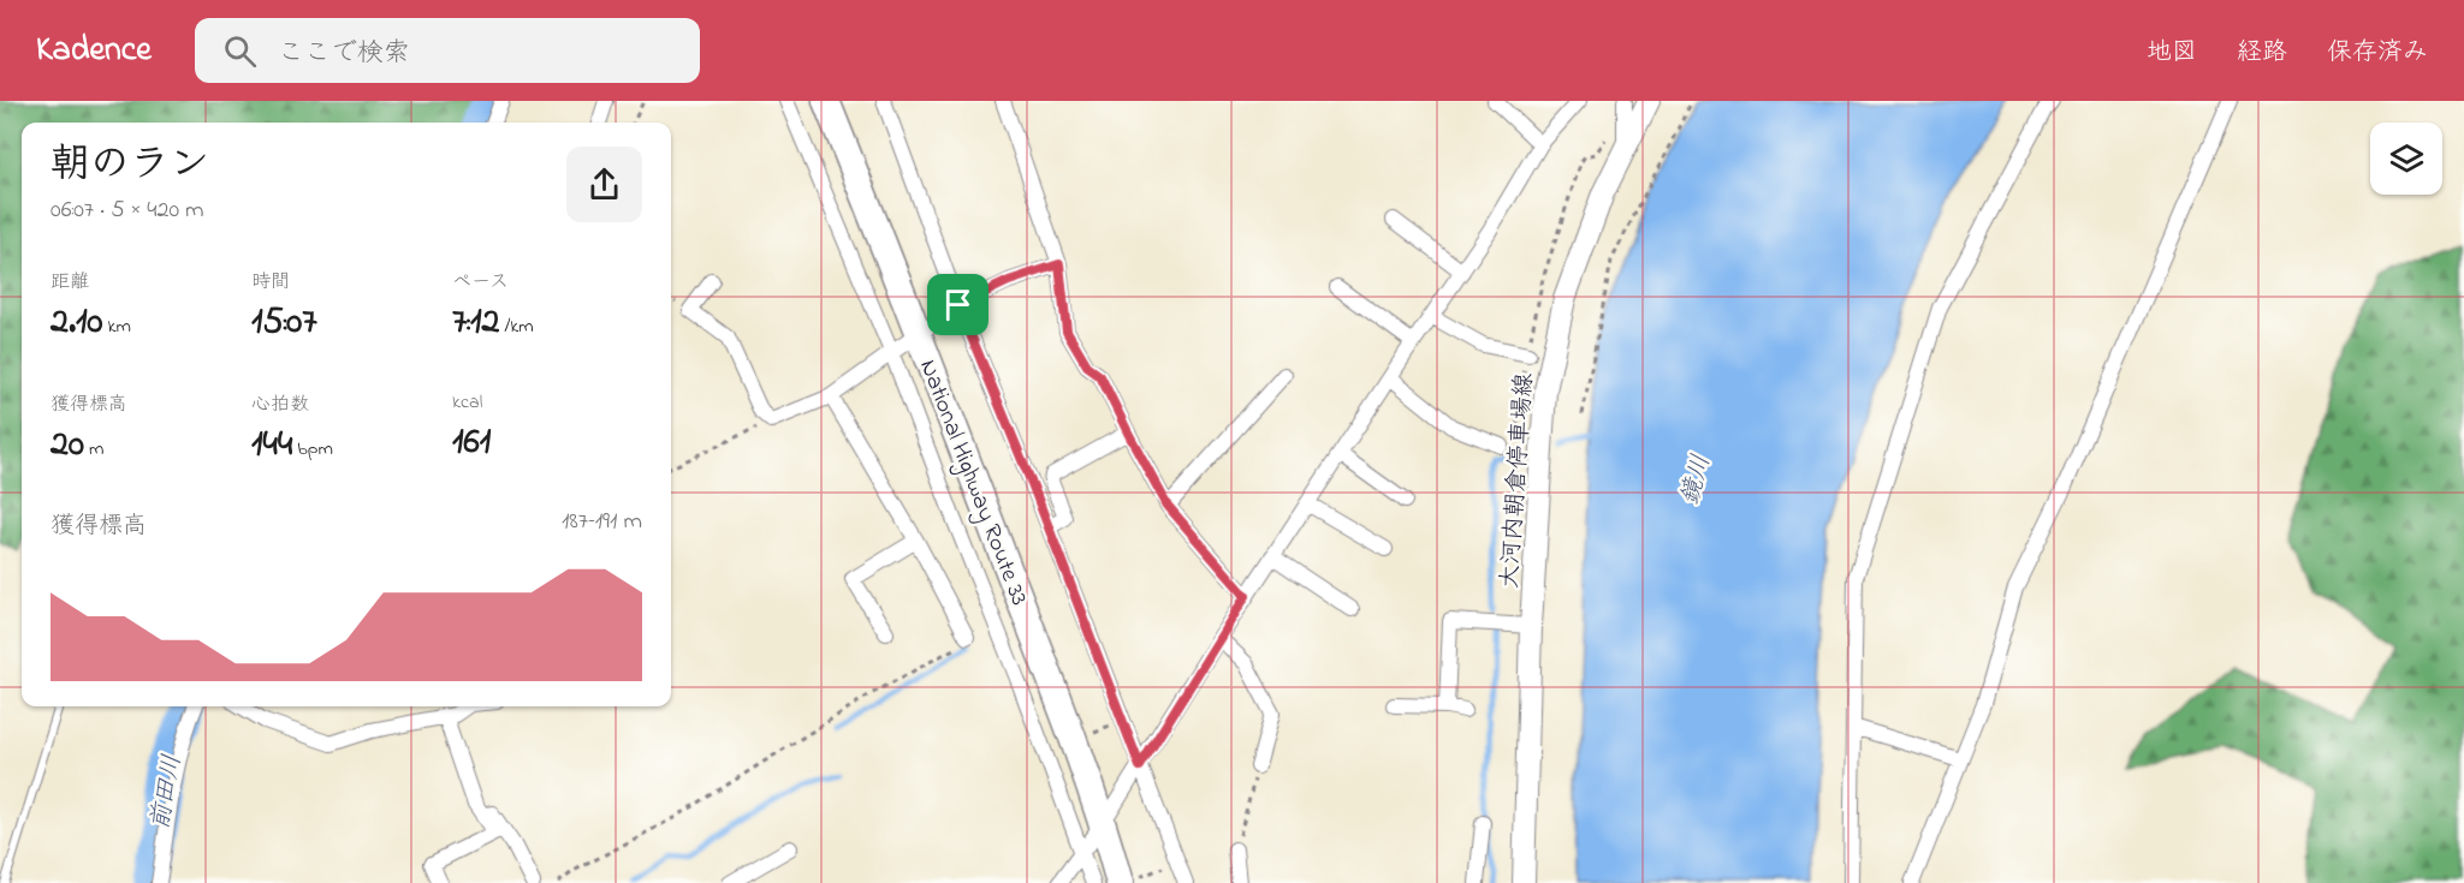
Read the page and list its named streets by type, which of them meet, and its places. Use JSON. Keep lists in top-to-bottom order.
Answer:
{
  "streets": {
    "highway": ["National Highway Route 33"],
    "main road": ["大河内朝倉停車場線"]
  },
  "water": ["鏡川", "前田川"],
  "page": {
    "header": "Kadence",
    "search": "ここで検索",
    "nav": ["地図", "経路", "保存済み"],
    "heading": ["朝のラン", "06:07 · 5 × 420 m"],
    "stats": [
      ["距離", "2.10 km"],
      ["時間", "15:07"],
      ["ペース", "7:12 /km"],
      ["獲得標高", "20 m"],
      ["心拍数", "144 bpm"],
      ["kcal", "161"]
    ],
    "chart": ["獲得標高", "187–191 m"]
  }
}
